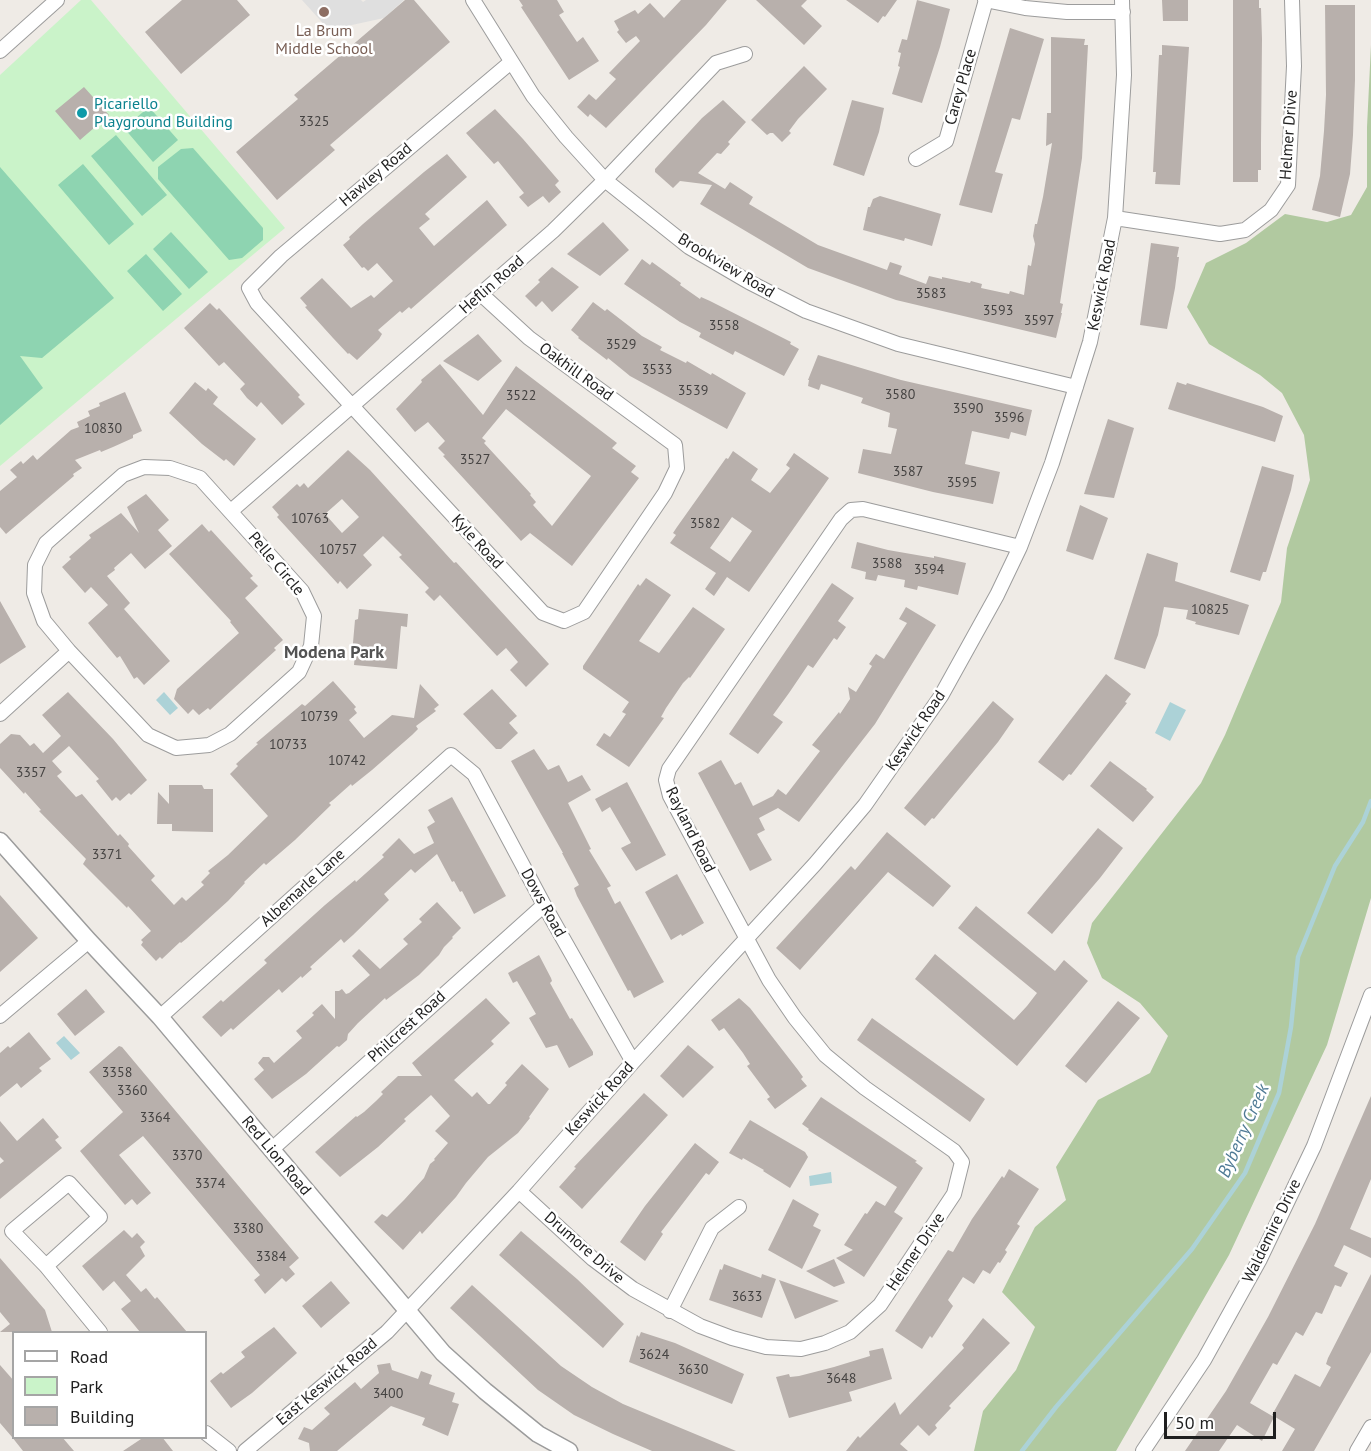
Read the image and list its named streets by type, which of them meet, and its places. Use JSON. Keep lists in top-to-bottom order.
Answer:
{
  "streets": {
    "street": [
      "Carey Place",
      "Helmer Drive",
      "Hawley Road",
      "Brookview Road",
      "Heflin Road",
      "Keswick Road",
      "Oakhill Road",
      "Kyle Road",
      "Pelle Circle",
      "Rayland Road",
      "Albemarle Lane",
      "Dows Road",
      "Philcrest Road",
      "Red Lion Road",
      "Waldemire Drive",
      "Drumore Drive",
      "East Keswick Road"
    ]
  },
  "crossings": [
    ["Helmer Drive", "Keswick Road"],
    ["Helmer Drive", "Rayland Road"],
    ["Helmer Drive", "Drumore Drive"],
    ["Hawley Road", "Brookview Road"],
    ["Hawley Road", "Kyle Road"],
    ["Brookview Road", "Heflin Road"],
    ["Brookview Road", "Keswick Road"],
    ["Heflin Road", "Oakhill Road"],
    ["Heflin Road", "Kyle Road"],
    ["Heflin Road", "Pelle Circle"],
    ["Keswick Road", "Rayland Road"],
    ["Keswick Road", "Dows Road"],
    ["Keswick Road", "Red Lion Road"],
    ["Keswick Road", "Drumore Drive"],
    ["Keswick Road", "East Keswick Road"],
    ["Oakhill Road", "Kyle Road"],
    ["Albemarle Lane", "Dows Road"],
    ["Albemarle Lane", "Red Lion Road"],
    ["Dows Road", "Philcrest Road"],
    ["Philcrest Road", "Red Lion Road"],
    ["Red Lion Road", "East Keswick Road"]
  ],
  "districts": ["Modena Park"],
  "water": ["Byberry Creek"],
  "places": ["La Brum Middle School", "Picariello Playground Building"],
  "house_numbers": [
    "3325",
    "3583",
    "3593",
    "3597",
    "3558",
    "3529",
    "3533",
    "3539",
    "3580",
    "3522",
    "3590",
    "3596",
    "10830",
    "3527",
    "3587",
    "3595",
    "10763",
    "3582",
    "10757",
    "3588",
    "3594",
    "10825",
    "10739",
    "10733",
    "10742",
    "3357",
    "3371",
    "3358",
    "3360",
    "3364",
    "3370",
    "3374",
    "3380",
    "3384",
    "3633",
    "3624",
    "3630",
    "3648",
    "3400"
  ],
  "legend": ["Road", "Park", "Building"],
  "scale_bar": "50 m"
}
